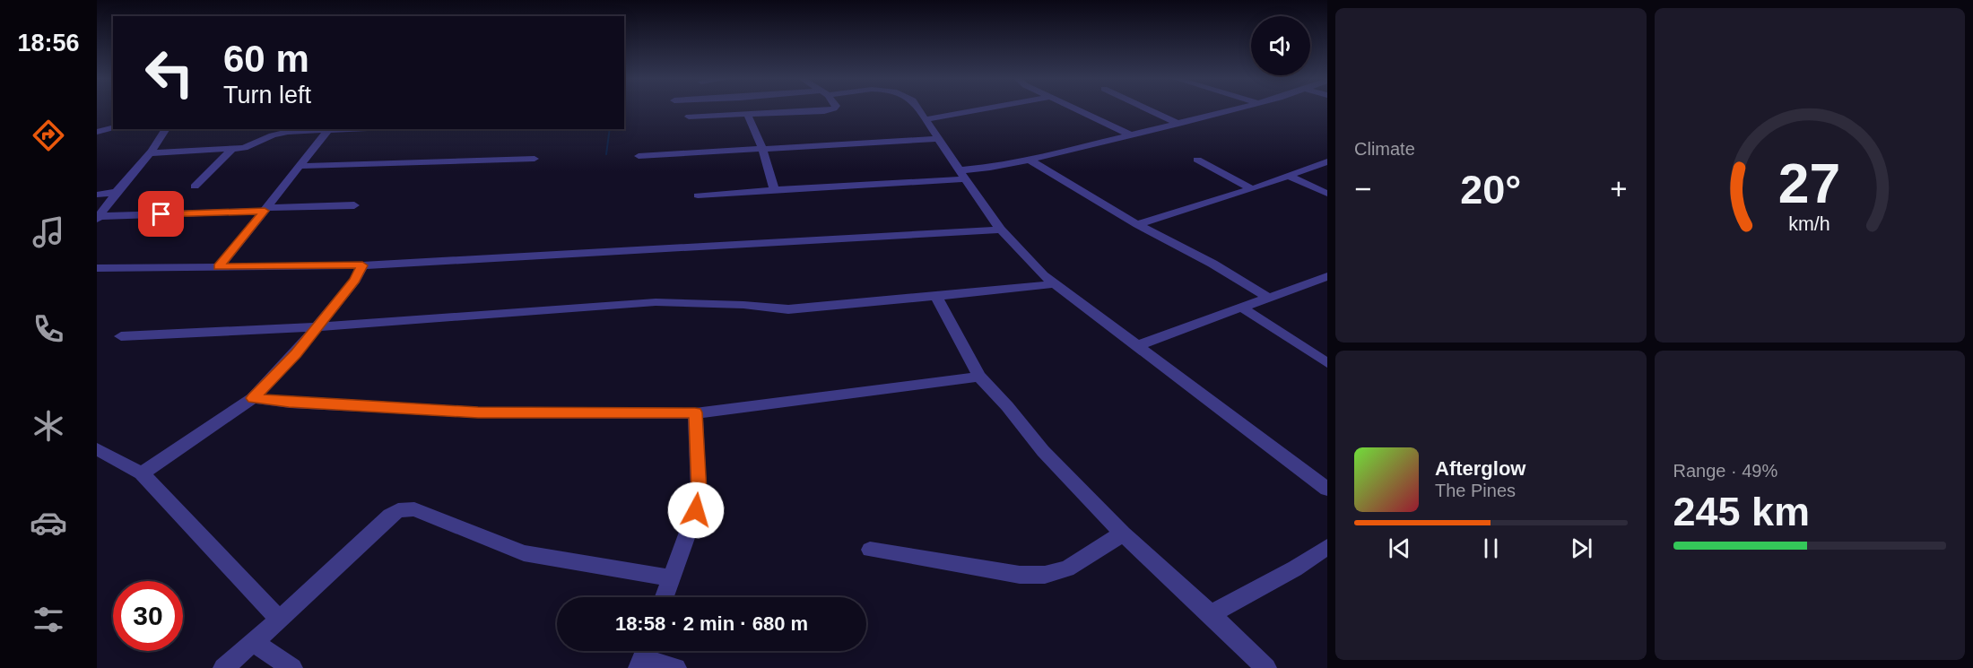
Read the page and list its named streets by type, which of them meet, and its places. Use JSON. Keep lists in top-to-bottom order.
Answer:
{
  "page": {
    "tabs": "18:56",
    "tile": [
      "Climate",
      ["Range · 49%", "245 km"]
    ],
    "turn": ["60 m", "Turn left"],
    "heat": ["−", "20°", "+"],
    "song": ["Afterglow", "The Pines"],
    "limit": "30",
    "trip": "18:58 · 2 min · 680 m",
    "gauge": ["27", "km/h"]
  }
}
